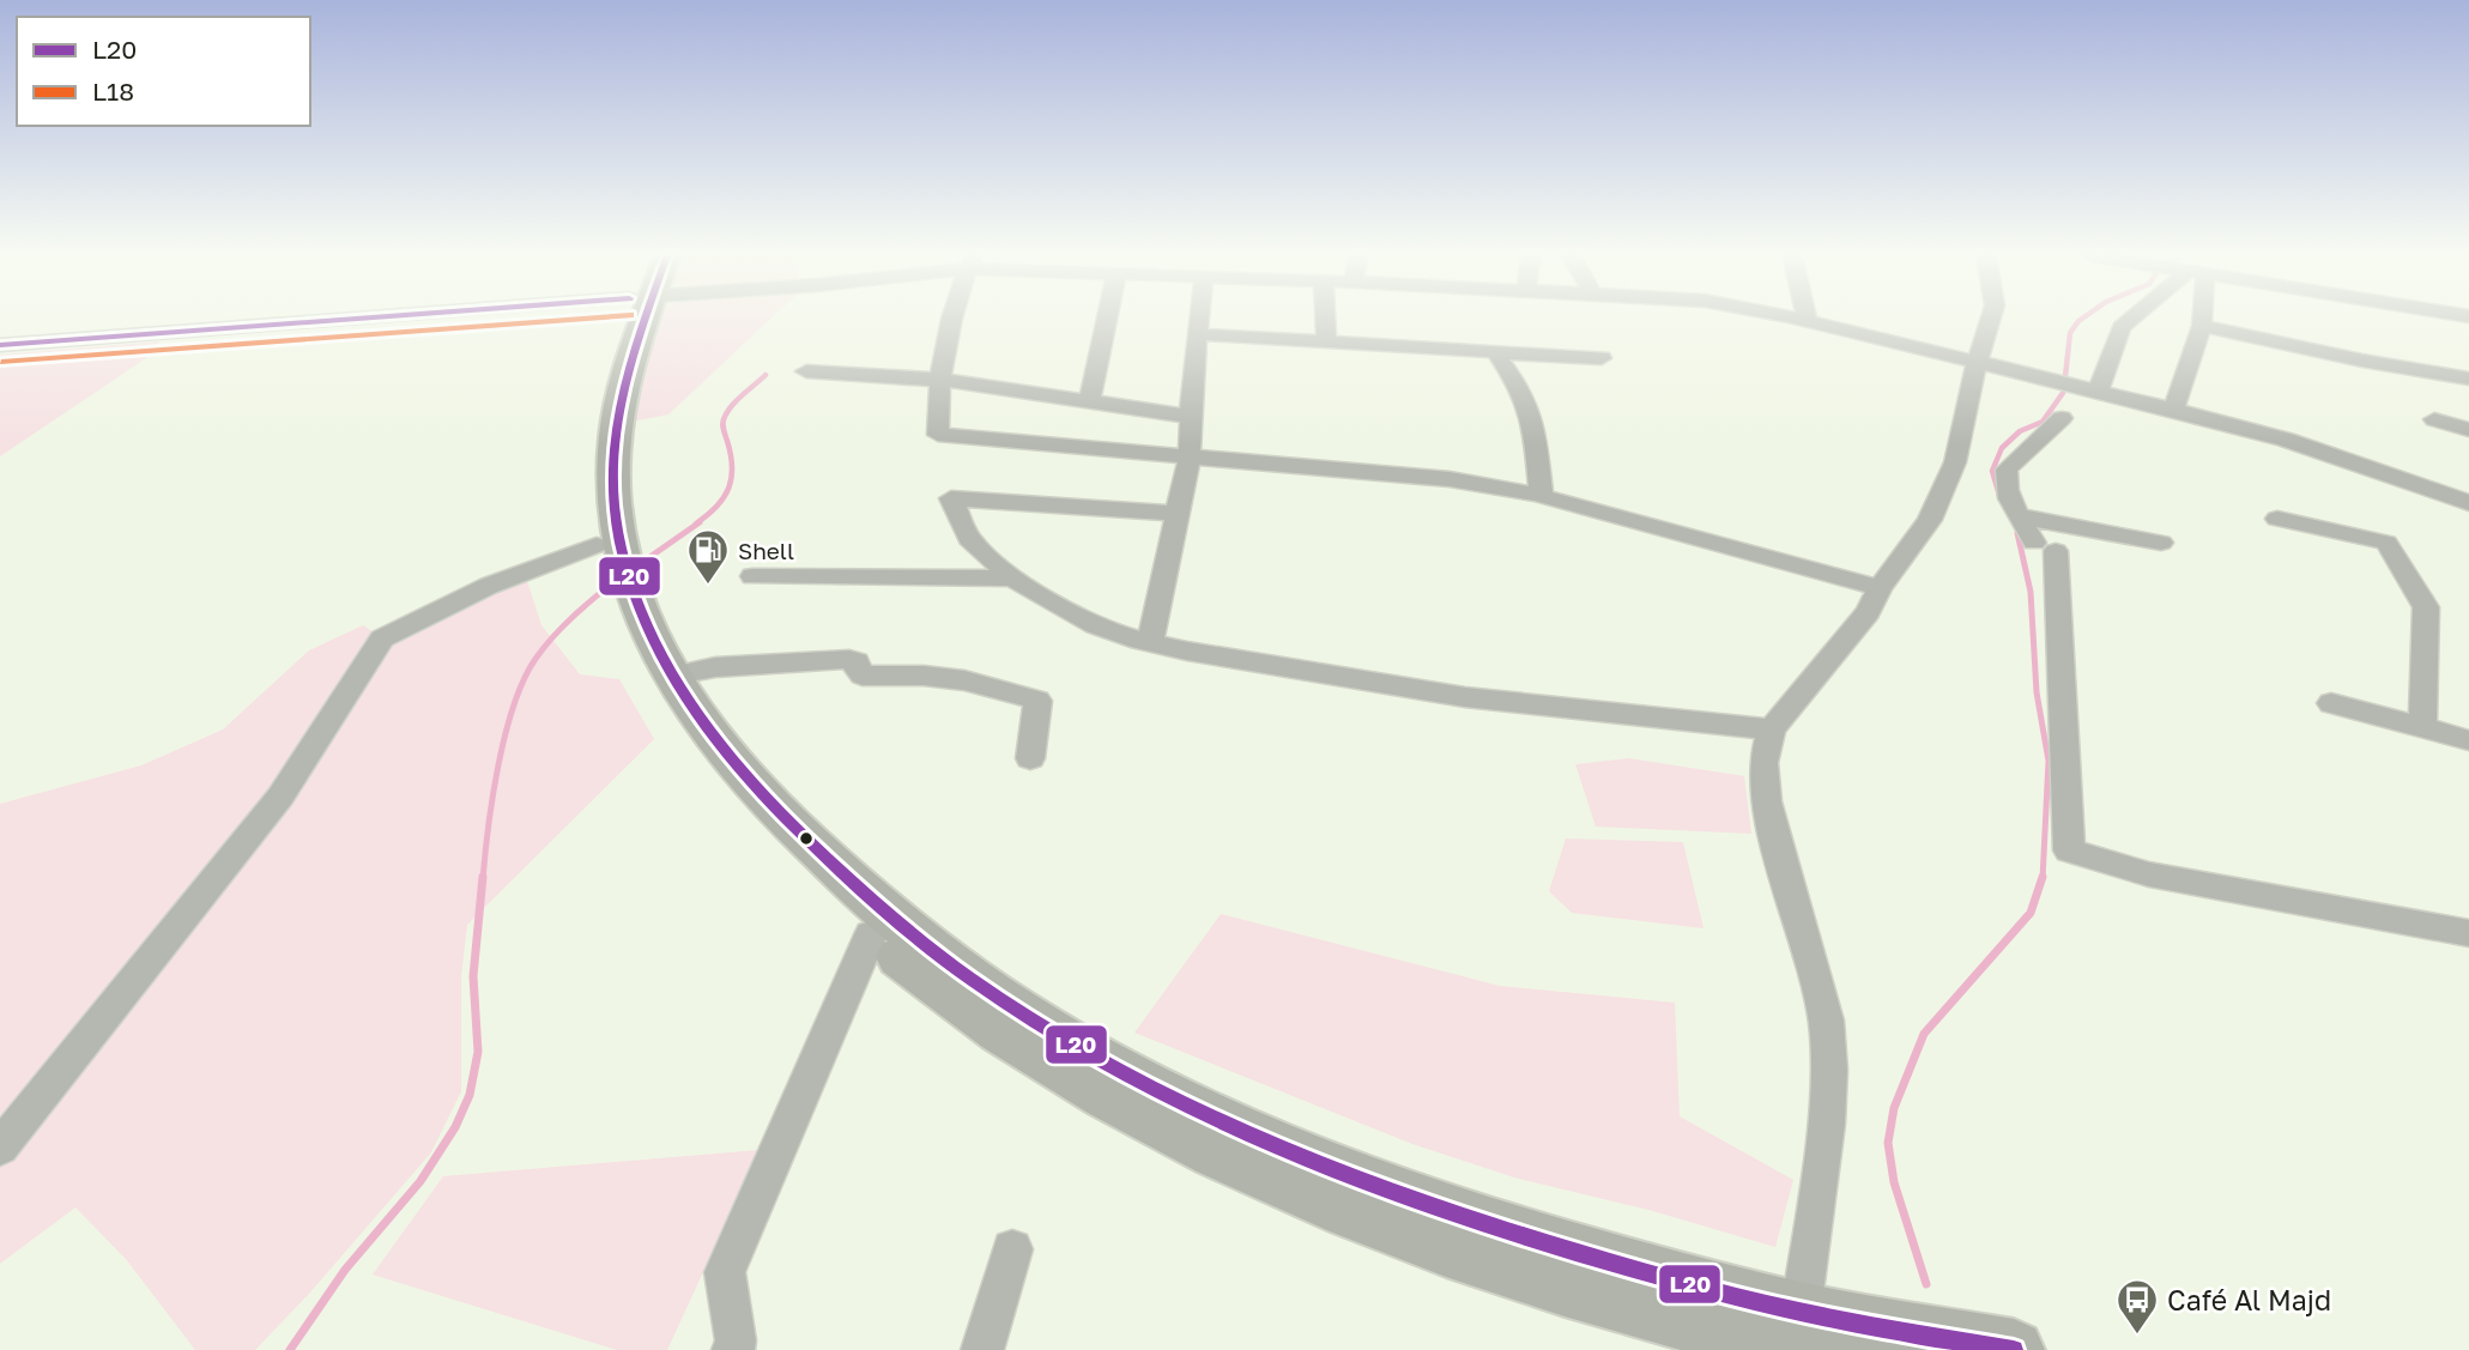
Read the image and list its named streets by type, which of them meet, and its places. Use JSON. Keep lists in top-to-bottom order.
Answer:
{
  "places": {
    "fuel station": ["Shell"],
    "bus stop": ["Café Al Majd"]
  },
  "lines": ["transit line L20", "transit line L18"],
  "legend": ["L20", "L18"]
}
